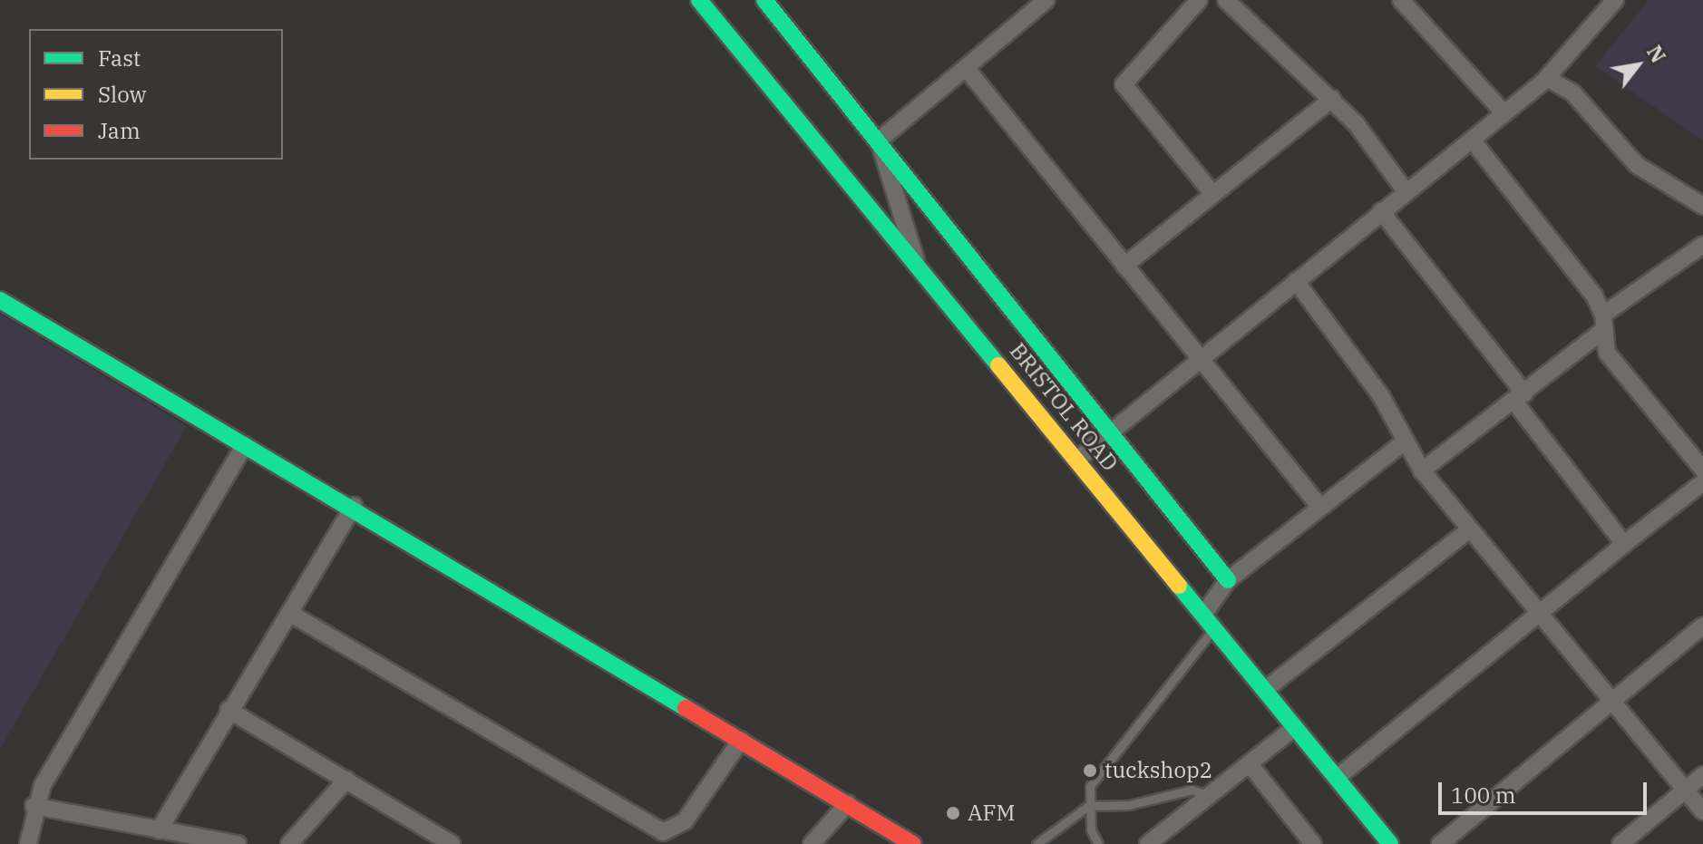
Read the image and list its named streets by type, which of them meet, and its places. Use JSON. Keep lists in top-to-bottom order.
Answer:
{
  "streets": {
    "street": ["BRISTOL ROAD"]
  },
  "places": ["tuckshop2", "AFM"],
  "legend": ["Fast", "Slow", "Jam"],
  "scale_bar": "100 m",
  "north": "top right"
}
